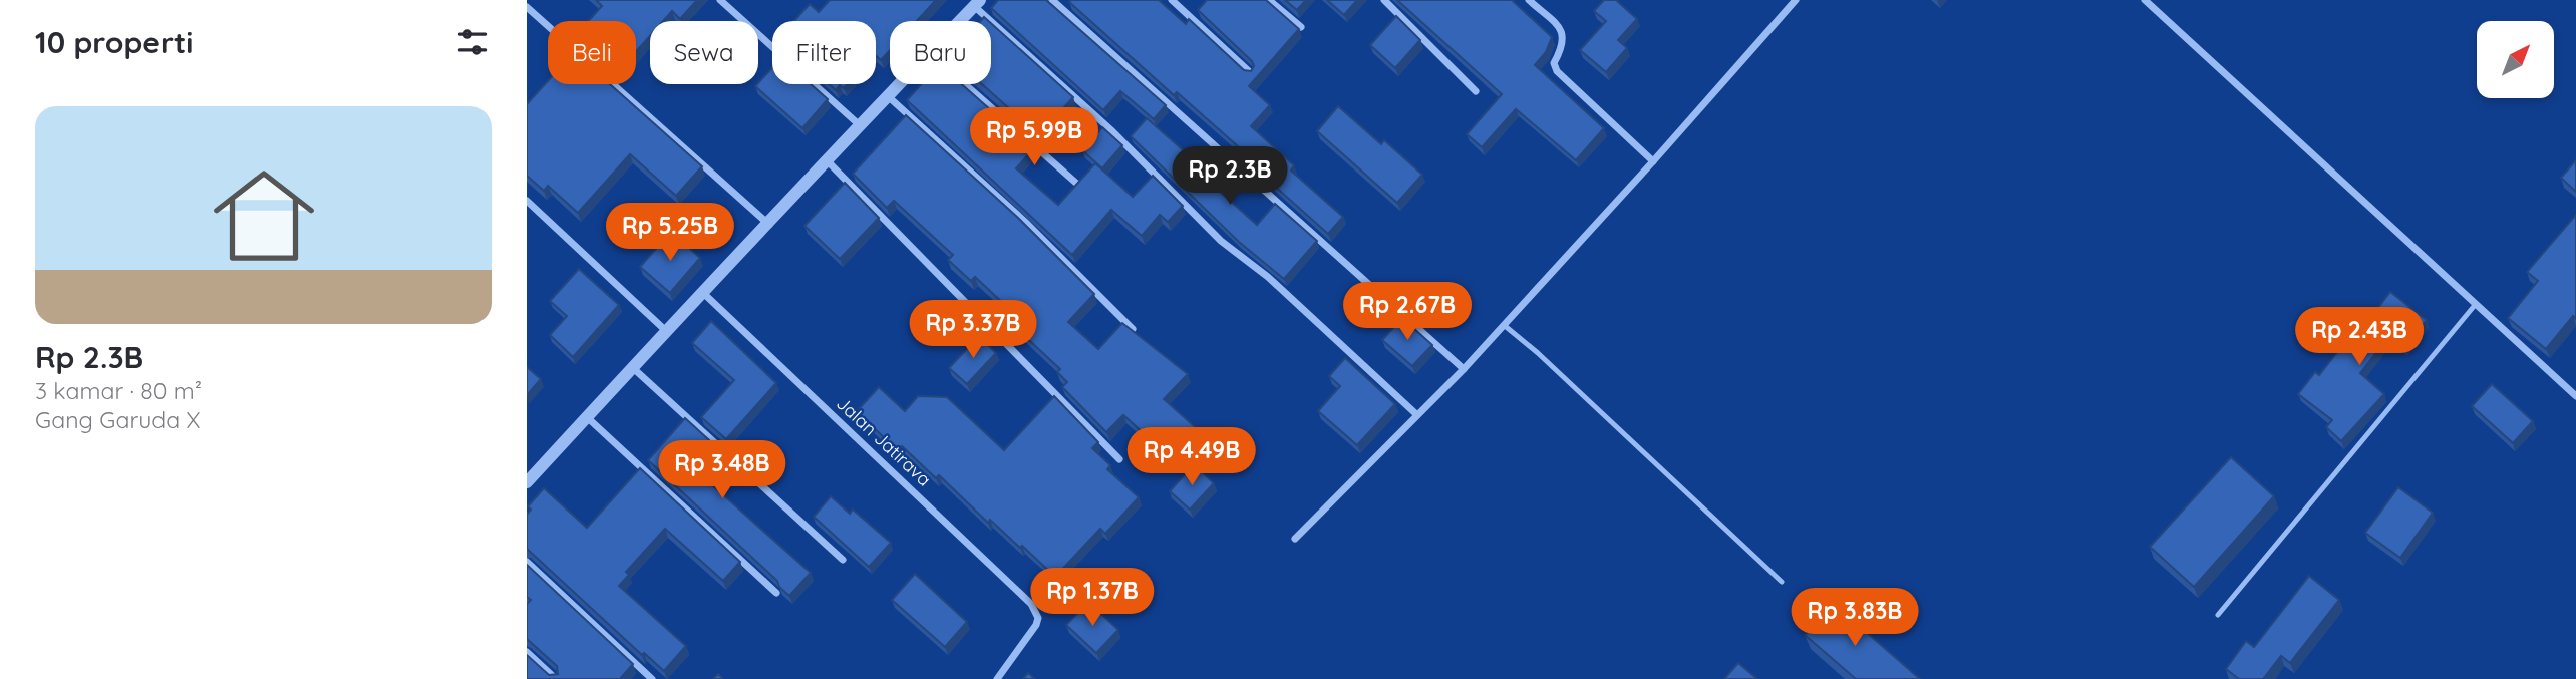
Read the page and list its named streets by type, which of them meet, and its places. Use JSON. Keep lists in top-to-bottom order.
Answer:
{
  "streets": {
    "street": ["Jalan Jatirava"]
  },
  "north": "top right",
  "page": {
    "heading": "10 properti",
    "chip": [
      "Beli",
      "Sewa",
      "Filter",
      "Baru"
    ],
    "list": [
      {
        "name": "Rp 2.3B",
        "note": "3 kamar · 80 m² · Gang Garuda X"
      }
    ],
    "price": [
      "Rp 5.99B",
      "Rp 2.3B",
      "Rp 5.25B",
      "Rp 2.67B",
      "Rp 3.37B",
      "Rp 2.43B",
      "Rp 4.49B",
      "Rp 3.48B",
      "Rp 1.37B",
      "Rp 3.83B"
    ]
  }
}
